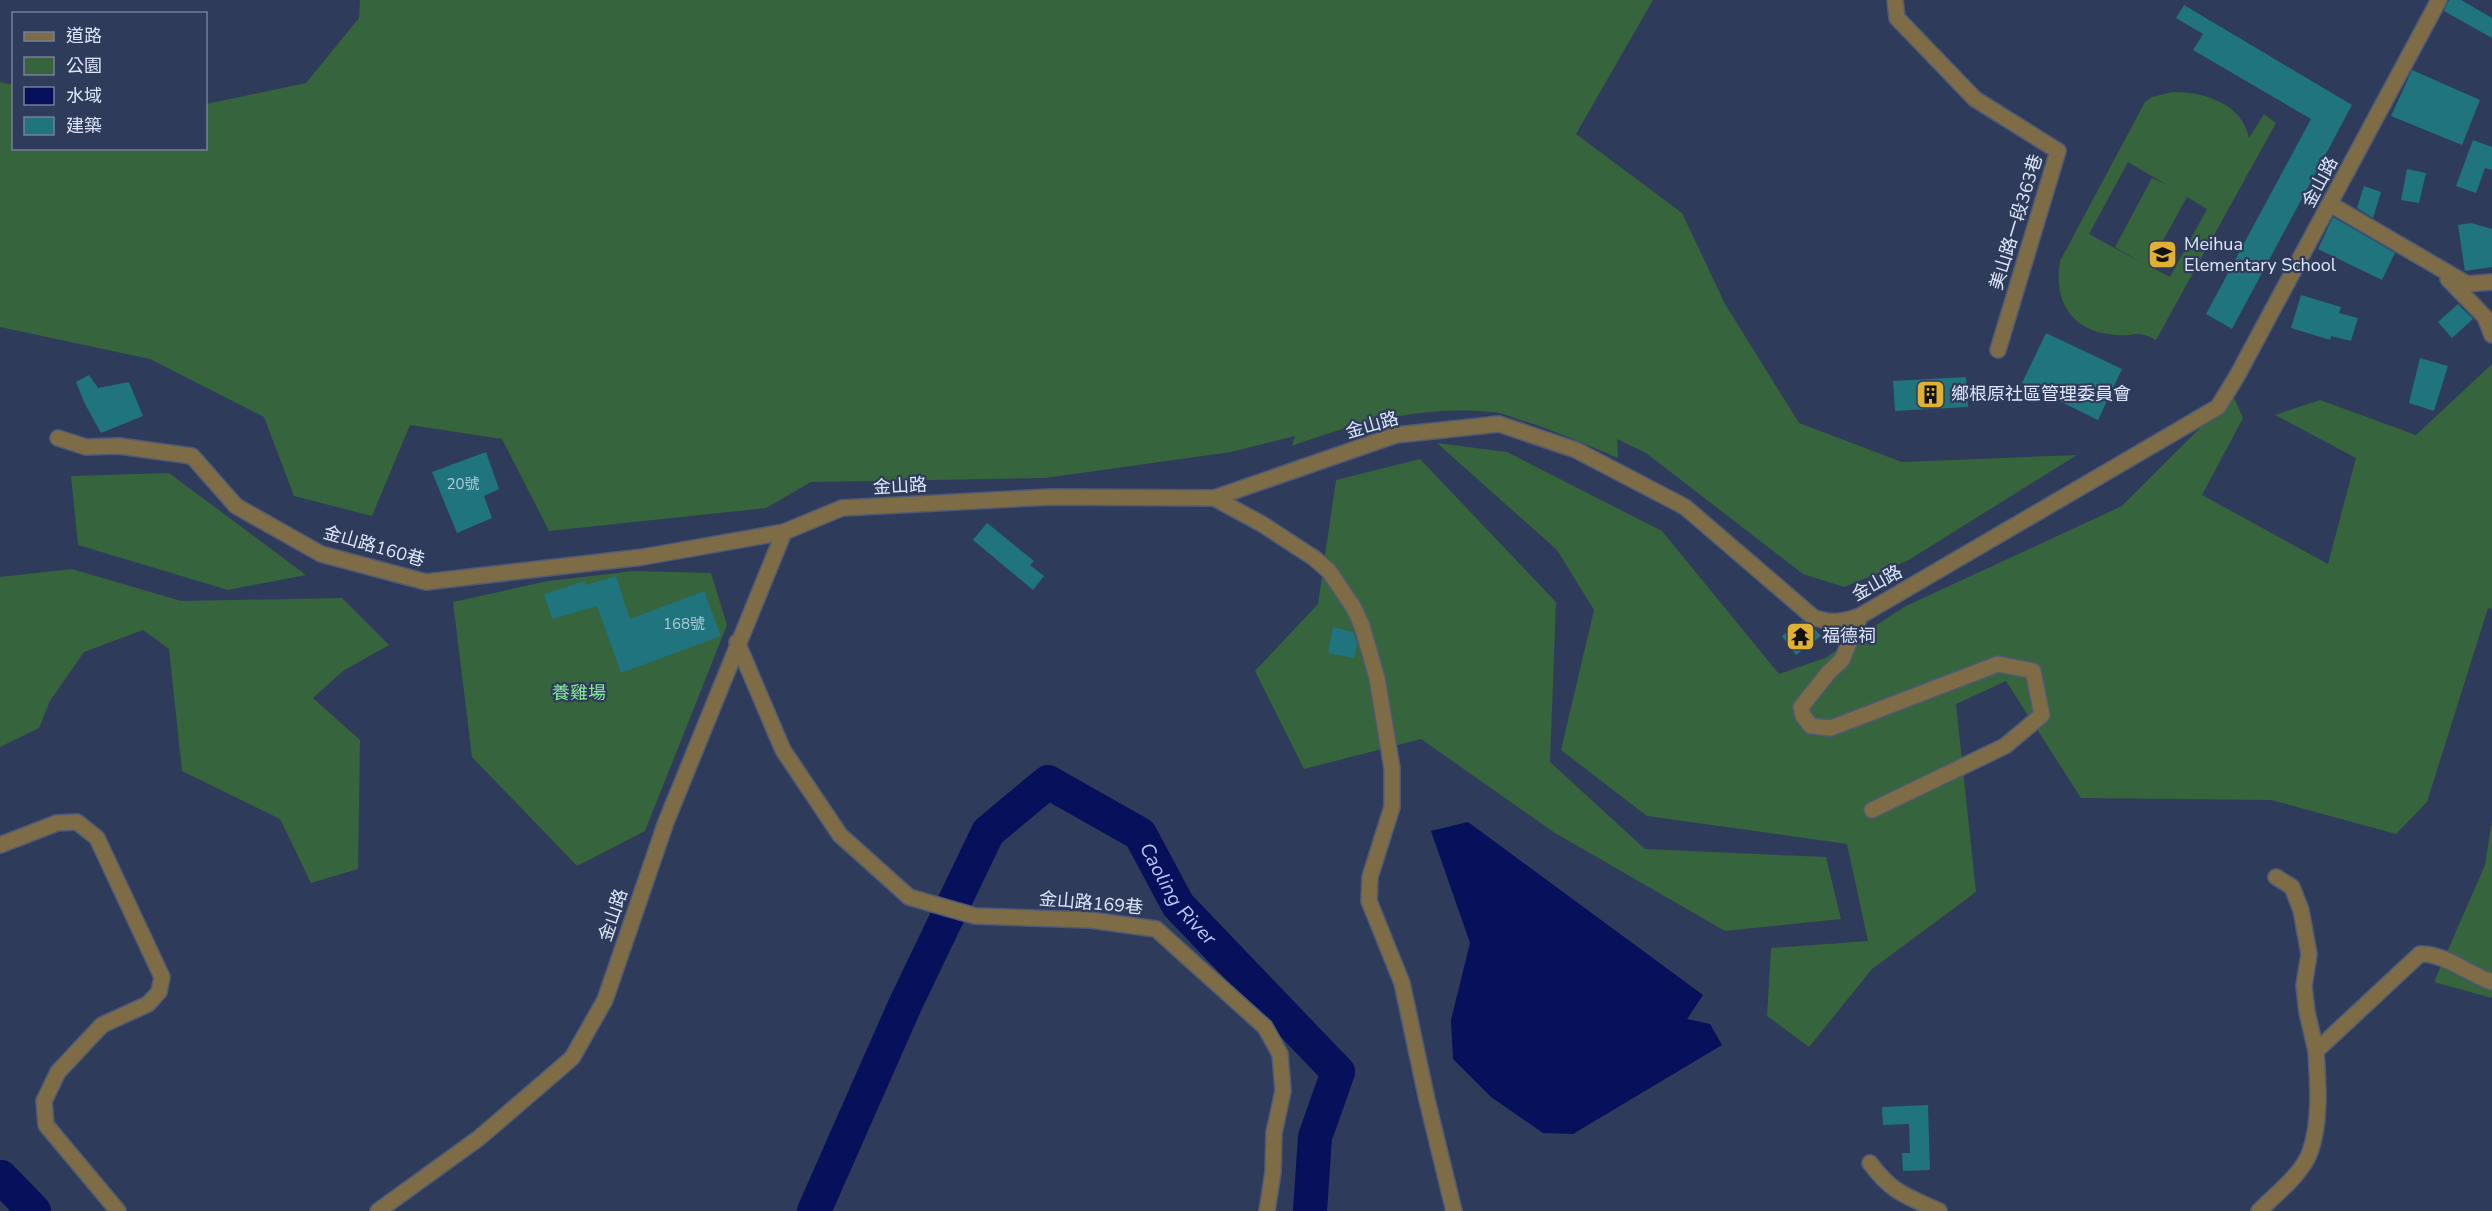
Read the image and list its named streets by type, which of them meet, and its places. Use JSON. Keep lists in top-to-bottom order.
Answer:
{
  "streets": {
    "street": [
      "金山路",
      "美山路一段363巷",
      "金山路160巷",
      "金山路169巷"
    ]
  },
  "crossings": [
    ["金山路", "金山路160巷"],
    ["金山路", "金山路169巷"]
  ],
  "water": ["Caoling River"],
  "parks": ["養雞場"],
  "places": {
    "school or university": ["Meihua Elementary School"],
    "building": ["鄉根原社區管理委員會"],
    "temple": ["福德祠"]
  },
  "house_numbers": ["20號", "168號"],
  "legend": [
    "道路",
    "公園",
    "水域",
    "建築"
  ]
}
